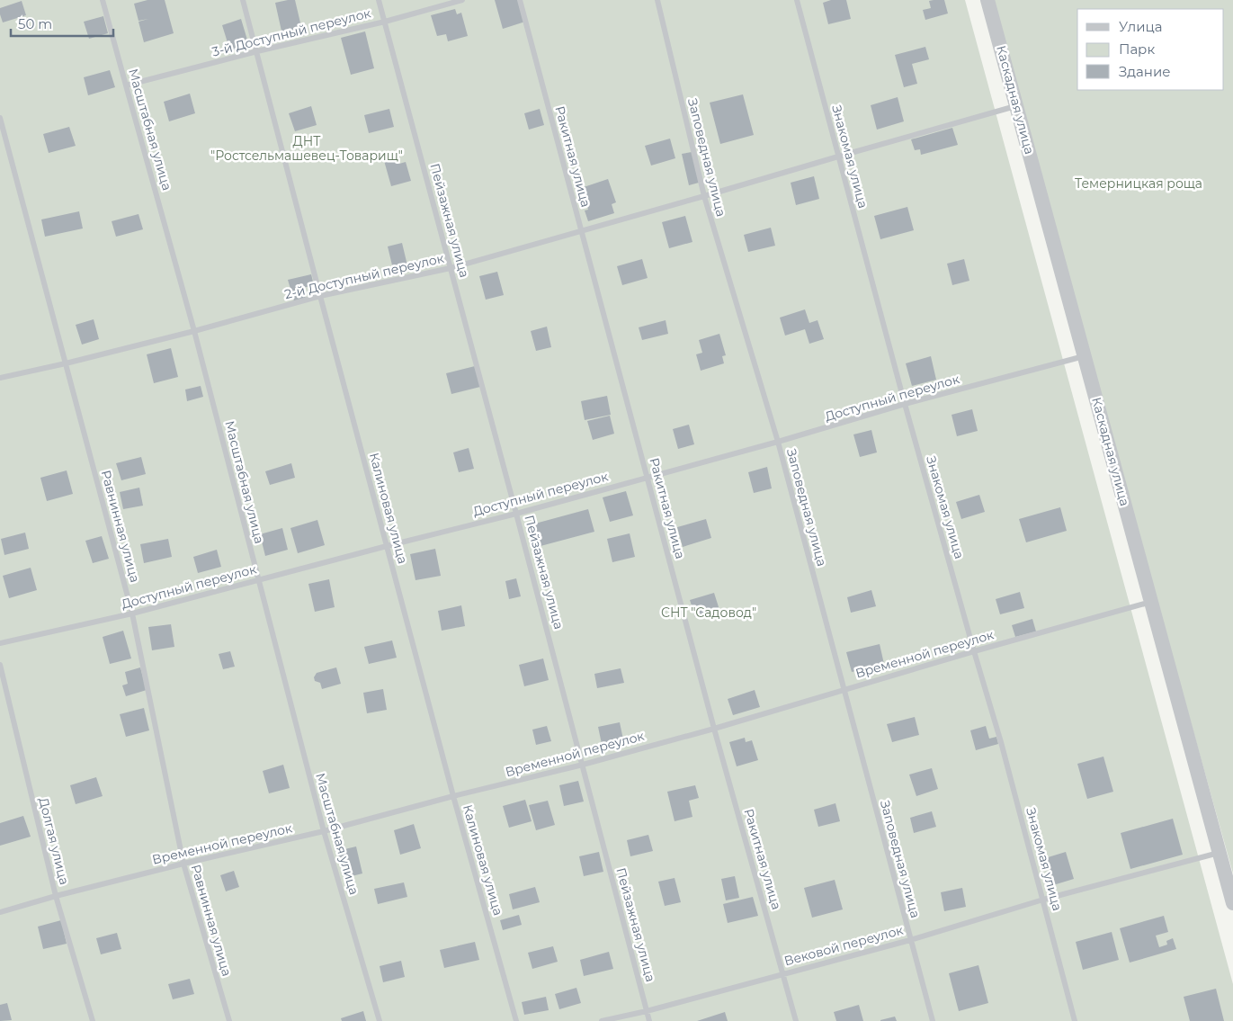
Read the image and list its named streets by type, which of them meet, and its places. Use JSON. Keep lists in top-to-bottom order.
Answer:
{
  "streets": {
    "street": ["Каскадная улица"],
    "lane": [
      "3-й Доступный переулок",
      "Масштабная улица",
      "Ракитная улица",
      "Знакомая улица",
      "Заповедная улица",
      "Пейзажная улица",
      "2-й Доступный переулок",
      "Доступный переулок",
      "Калиновая улица",
      "Равнинная улица",
      "Временной переулок",
      "Долгая улица",
      "Вековой переулок"
    ]
  },
  "crossings": [
    ["3-й Доступный переулок", "Масштабная улица"],
    ["3-й Доступный переулок", "Пейзажная улица"],
    ["3-й Доступный переулок", "Калиновая улица"],
    ["Каскадная улица", "2-й Доступный переулок"],
    ["Каскадная улица", "Доступный переулок"],
    ["Каскадная улица", "Временной переулок"],
    ["Каскадная улица", "Вековой переулок"],
    ["Масштабная улица", "2-й Доступный переулок"],
    ["Масштабная улица", "Доступный переулок"],
    ["Масштабная улица", "Временной переулок"],
    ["Ракитная улица", "2-й Доступный переулок"],
    ["Ракитная улица", "Доступный переулок"],
    ["Ракитная улица", "Временной переулок"],
    ["Ракитная улица", "Вековой переулок"],
    ["Знакомая улица", "2-й Доступный переулок"],
    ["Знакомая улица", "Доступный переулок"],
    ["Знакомая улица", "Временной переулок"],
    ["Знакомая улица", "Вековой переулок"],
    ["Заповедная улица", "2-й Доступный переулок"],
    ["Заповедная улица", "Доступный переулок"],
    ["Заповедная улица", "Временной переулок"],
    ["Заповедная улица", "Вековой переулок"],
    ["Пейзажная улица", "2-й Доступный переулок"],
    ["Пейзажная улица", "Доступный переулок"],
    ["Пейзажная улица", "Временной переулок"],
    ["Пейзажная улица", "Вековой переулок"],
    ["2-й Доступный переулок", "Калиновая улица"],
    ["2-й Доступный переулок", "Равнинная улица"],
    ["Доступный переулок", "Калиновая улица"],
    ["Доступный переулок", "Равнинная улица"],
    ["Калиновая улица", "Временной переулок"],
    ["Равнинная улица", "Временной переулок"],
    ["Временной переулок", "Долгая улица"]
  ],
  "parks": ["ДНТ \"Ростсельмашевец-Товарищ\"", "Темерницкая роща", "СНТ \"Садовод\""],
  "legend": ["Улица", "Парк", "Здание"],
  "scale_bar": "50 m"
}
